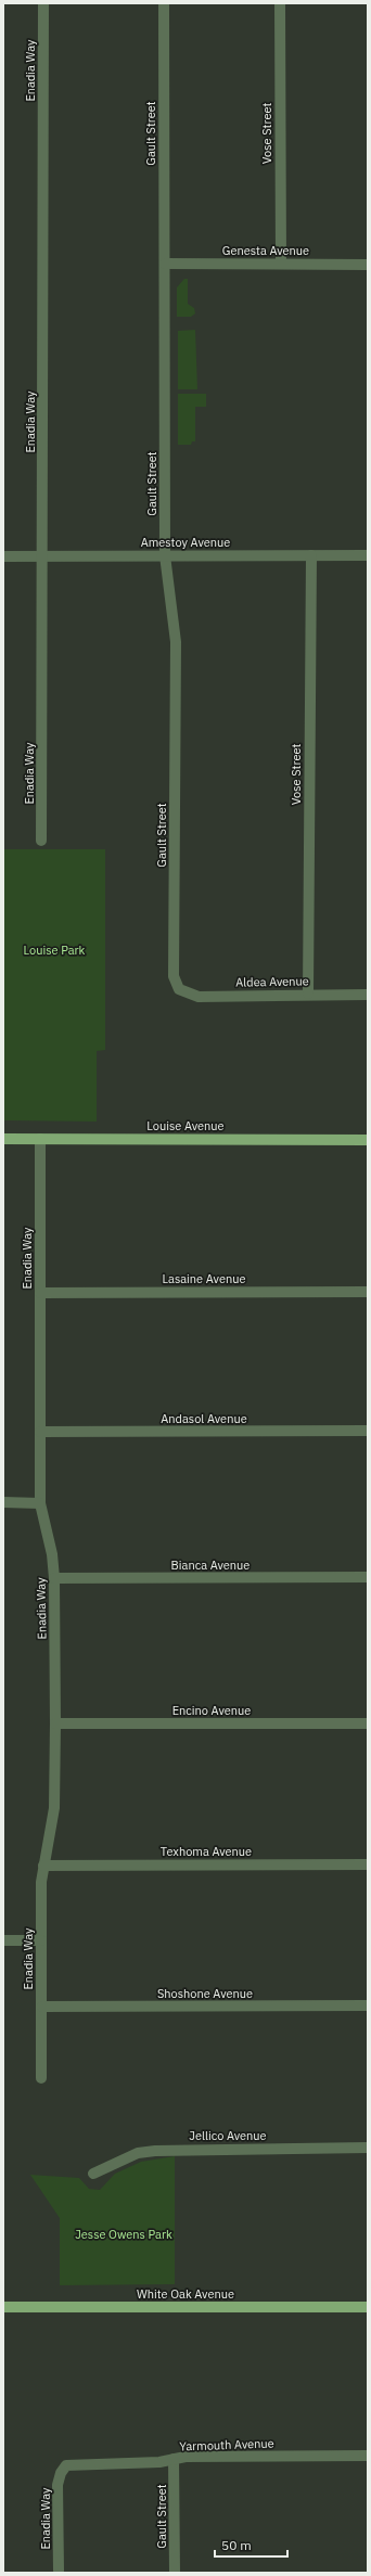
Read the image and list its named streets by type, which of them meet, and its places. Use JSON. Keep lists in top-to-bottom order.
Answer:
{
  "streets": {
    "main road": ["Louise Avenue", "White Oak Avenue"],
    "street": [
      "Enadia Way",
      "Gault Street",
      "Vose Street",
      "Genesta Avenue",
      "Amestoy Avenue",
      "Aldea Avenue",
      "Lasaine Avenue",
      "Andasol Avenue",
      "Bianca Avenue",
      "Encino Avenue",
      "Texhoma Avenue",
      "Shoshone Avenue",
      "Jellico Avenue",
      "Yarmouth Avenue"
    ]
  },
  "crossings": [
    ["Enadia Way", "Amestoy Avenue"],
    ["Enadia Way", "Louise Avenue"],
    ["Enadia Way", "Lasaine Avenue"],
    ["Enadia Way", "Andasol Avenue"],
    ["Enadia Way", "Bianca Avenue"],
    ["Enadia Way", "Encino Avenue"],
    ["Enadia Way", "Texhoma Avenue"],
    ["Enadia Way", "Shoshone Avenue"],
    ["Enadia Way", "Yarmouth Avenue"],
    ["Gault Street", "Genesta Avenue"],
    ["Gault Street", "Amestoy Avenue"],
    ["Gault Street", "Aldea Avenue"],
    ["Gault Street", "Yarmouth Avenue"],
    ["Vose Street", "Genesta Avenue"],
    ["Vose Street", "Amestoy Avenue"],
    ["Vose Street", "Aldea Avenue"]
  ],
  "parks": ["Louise Park", "Jesse Owens Park"],
  "scale_bar": "50 m"
}
